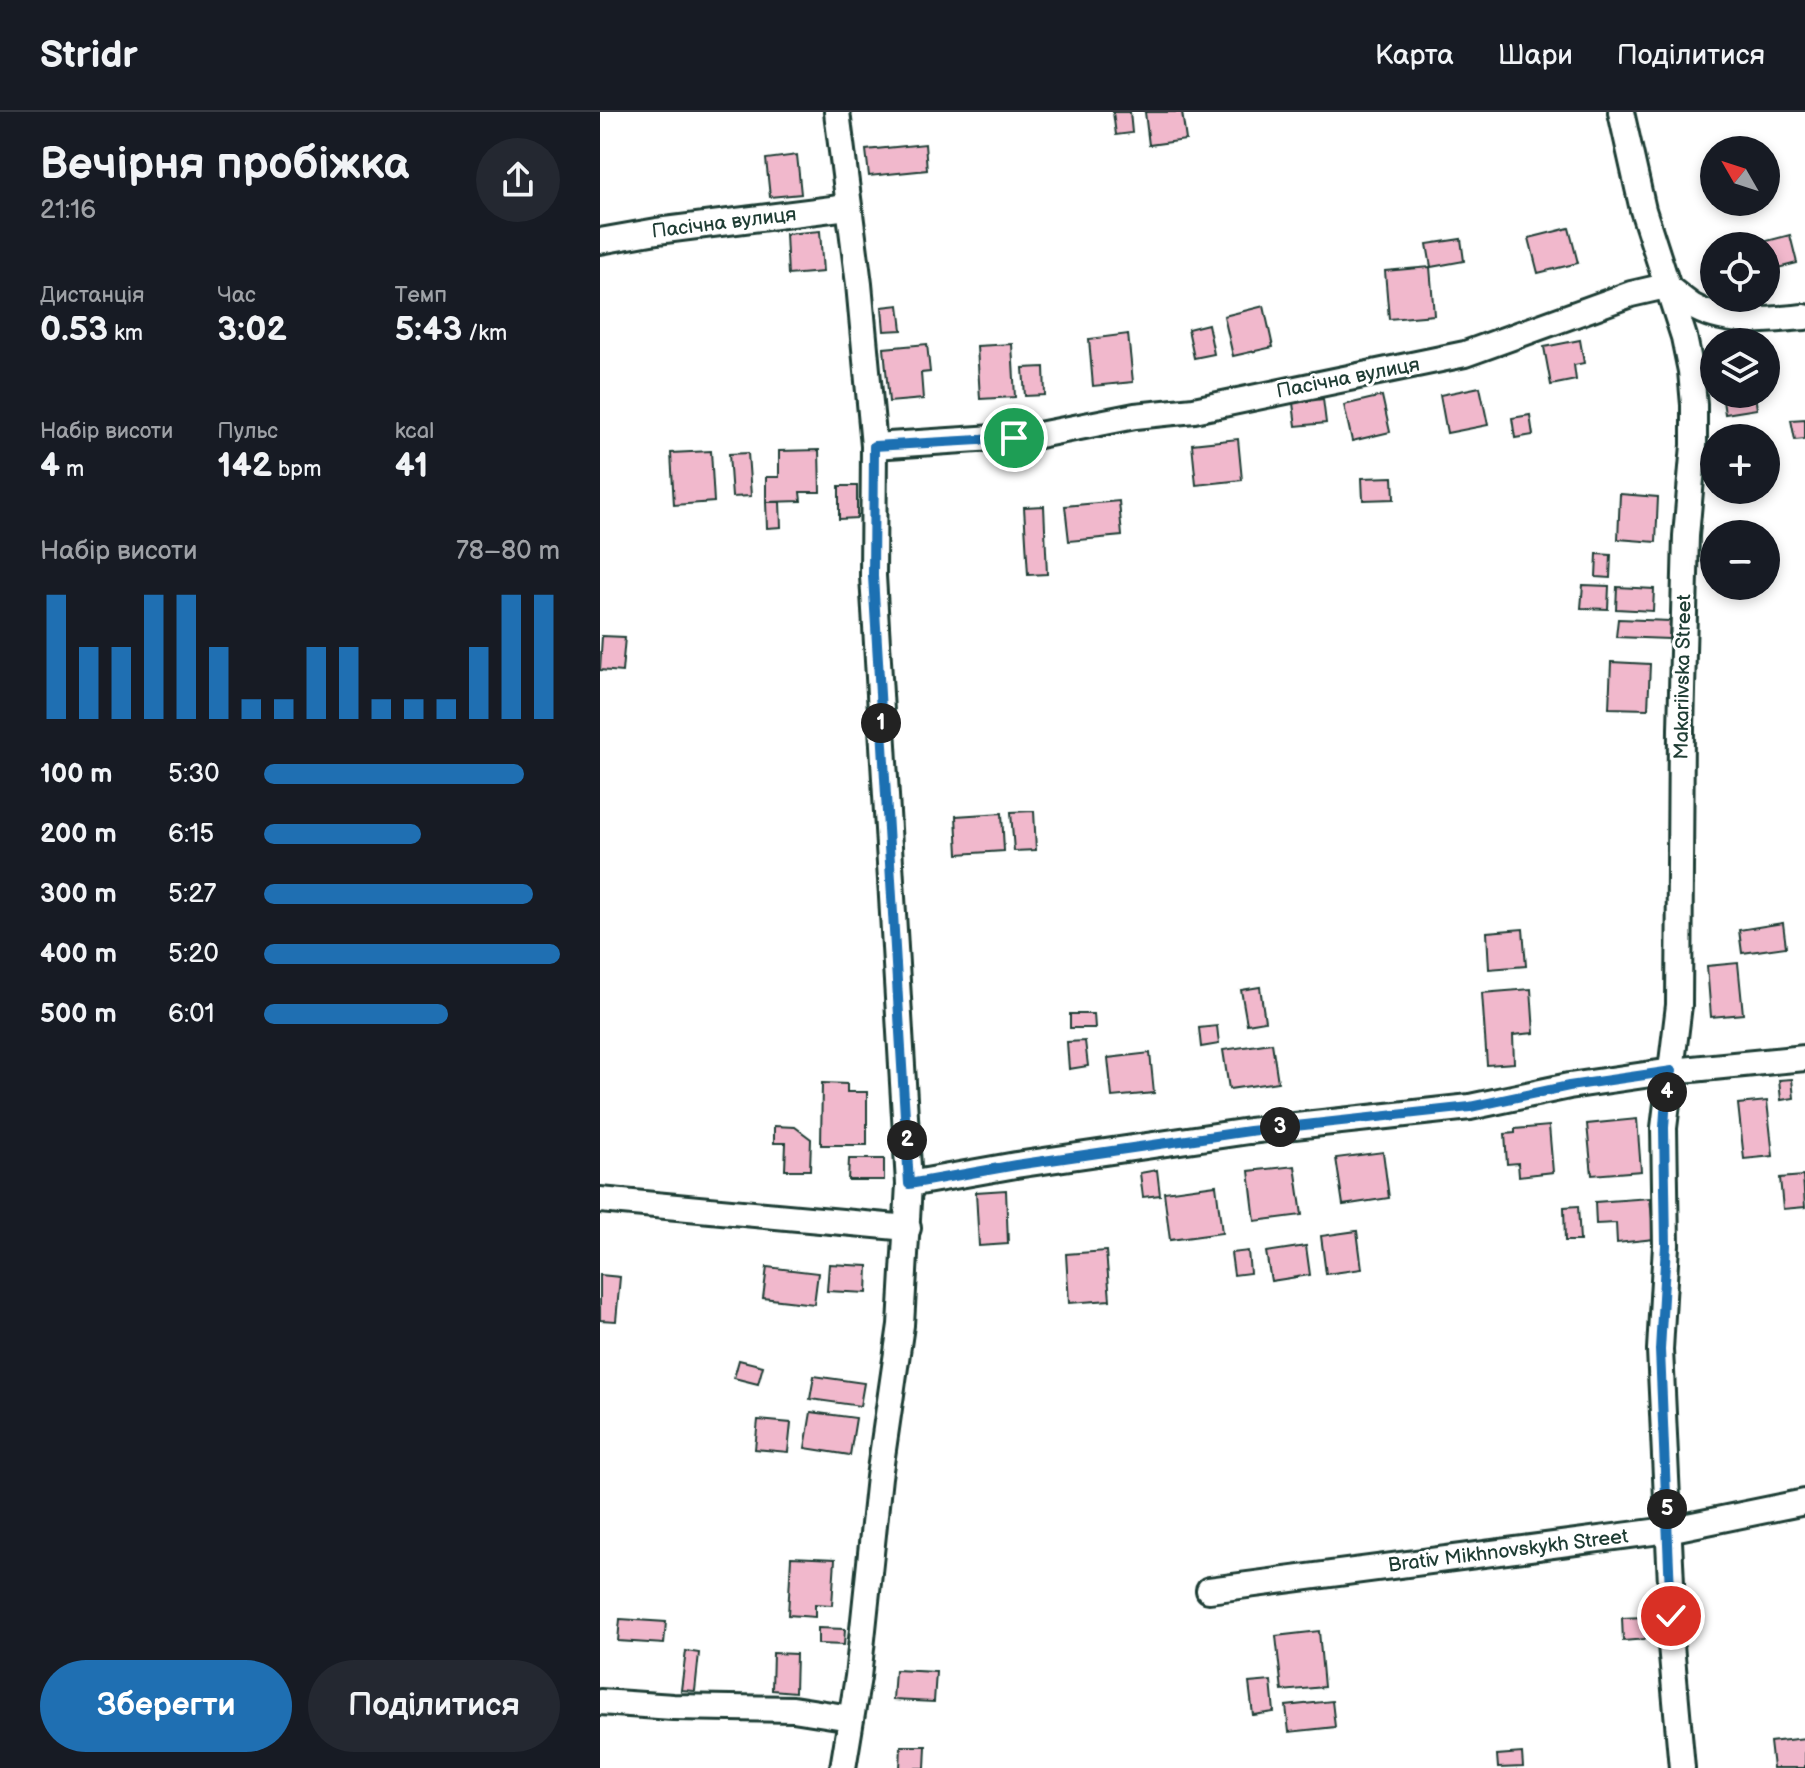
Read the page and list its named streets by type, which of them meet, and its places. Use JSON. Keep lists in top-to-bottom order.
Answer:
{
  "streets": {
    "street": ["Пасічна вулиця", "Makariivska Street", "Brativ Mikhnovskykh Street"]
  },
  "crossings": [
    ["Пасічна вулиця", "Makariivska Street"],
    ["Makariivska Street", "Brativ Mikhnovskykh Street"]
  ],
  "north": "top left",
  "page": {
    "header": "Stridr",
    "nav": ["Карта", "Шари", "Поділитися"],
    "heading": ["Вечірня пробіжка", "21:16"],
    "map_buttons": ["+", "−"],
    "stats": [
      ["Дистанція", "0.53 km"],
      ["Час", "3:02"],
      ["Темп", "5:43 /km"],
      ["Набір висоти", "4 m"],
      ["Пульс", "142 bpm"],
      ["kcal", "41"]
    ],
    "chart": ["Набір висоти", "78–80 m"],
    "pins": [
      "1",
      "4",
      "3",
      "2",
      "5"
    ],
    "list": [
      {
        "name": "100 m",
        "note": "5:30"
      },
      {
        "name": "200 m",
        "note": "6:15"
      },
      {
        "name": "300 m",
        "note": "5:27"
      },
      {
        "name": "400 m",
        "note": "5:20"
      },
      {
        "name": "500 m",
        "note": "6:01"
      }
    ],
    "buttons": ["Зберегти", "Поділитися"]
  }
}
